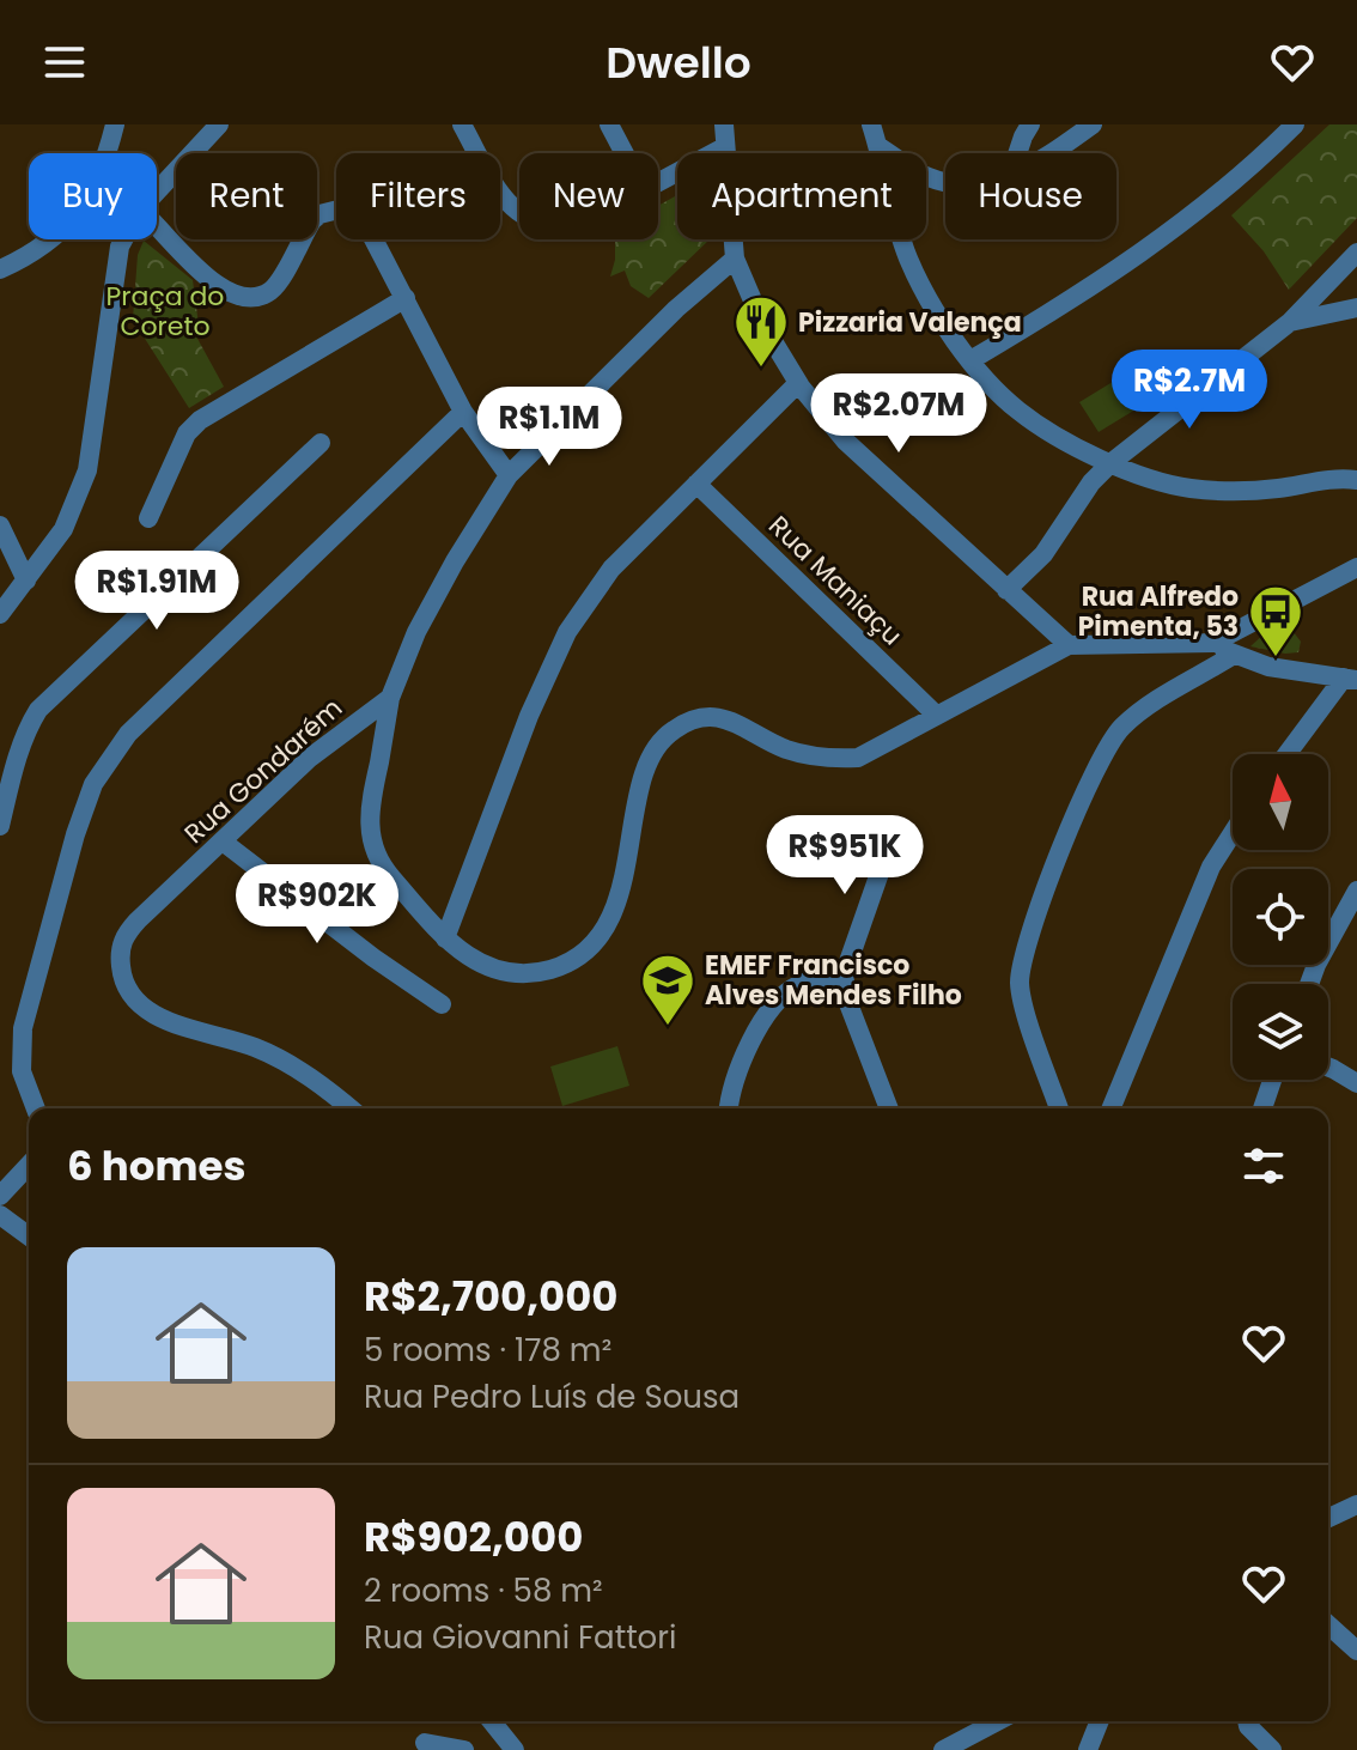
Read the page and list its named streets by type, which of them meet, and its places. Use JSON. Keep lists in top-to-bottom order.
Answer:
{
  "streets": {
    "street": ["Rua Maniaçu", "Rua Gondarém"]
  },
  "parks": ["Praça do Coreto"],
  "places": {
    "restaurant": ["Pizzaria Valença"],
    "bus stop": ["Rua Alfredo Pimenta, 53"],
    "school or university": ["EMEF Francisco Alves Mendes Filho"]
  },
  "north": "top",
  "page": {
    "header": "Dwello",
    "chip": [
      "Buy",
      "Rent",
      "Filters",
      "New",
      "Apartment",
      "House"
    ],
    "price": [
      "R$2.7M",
      "R$2.07M",
      "R$1.1M",
      "R$1.91M",
      "R$951K",
      "R$902K"
    ],
    "heading": "6 homes",
    "list": [
      {
        "name": "R$2,700,000",
        "note": "5 rooms · 178 m² · Rua Pedro Luís de Sousa"
      },
      {
        "name": "R$902,000",
        "note": "2 rooms · 58 m² · Rua Giovanni Fattori"
      }
    ]
  }
}
